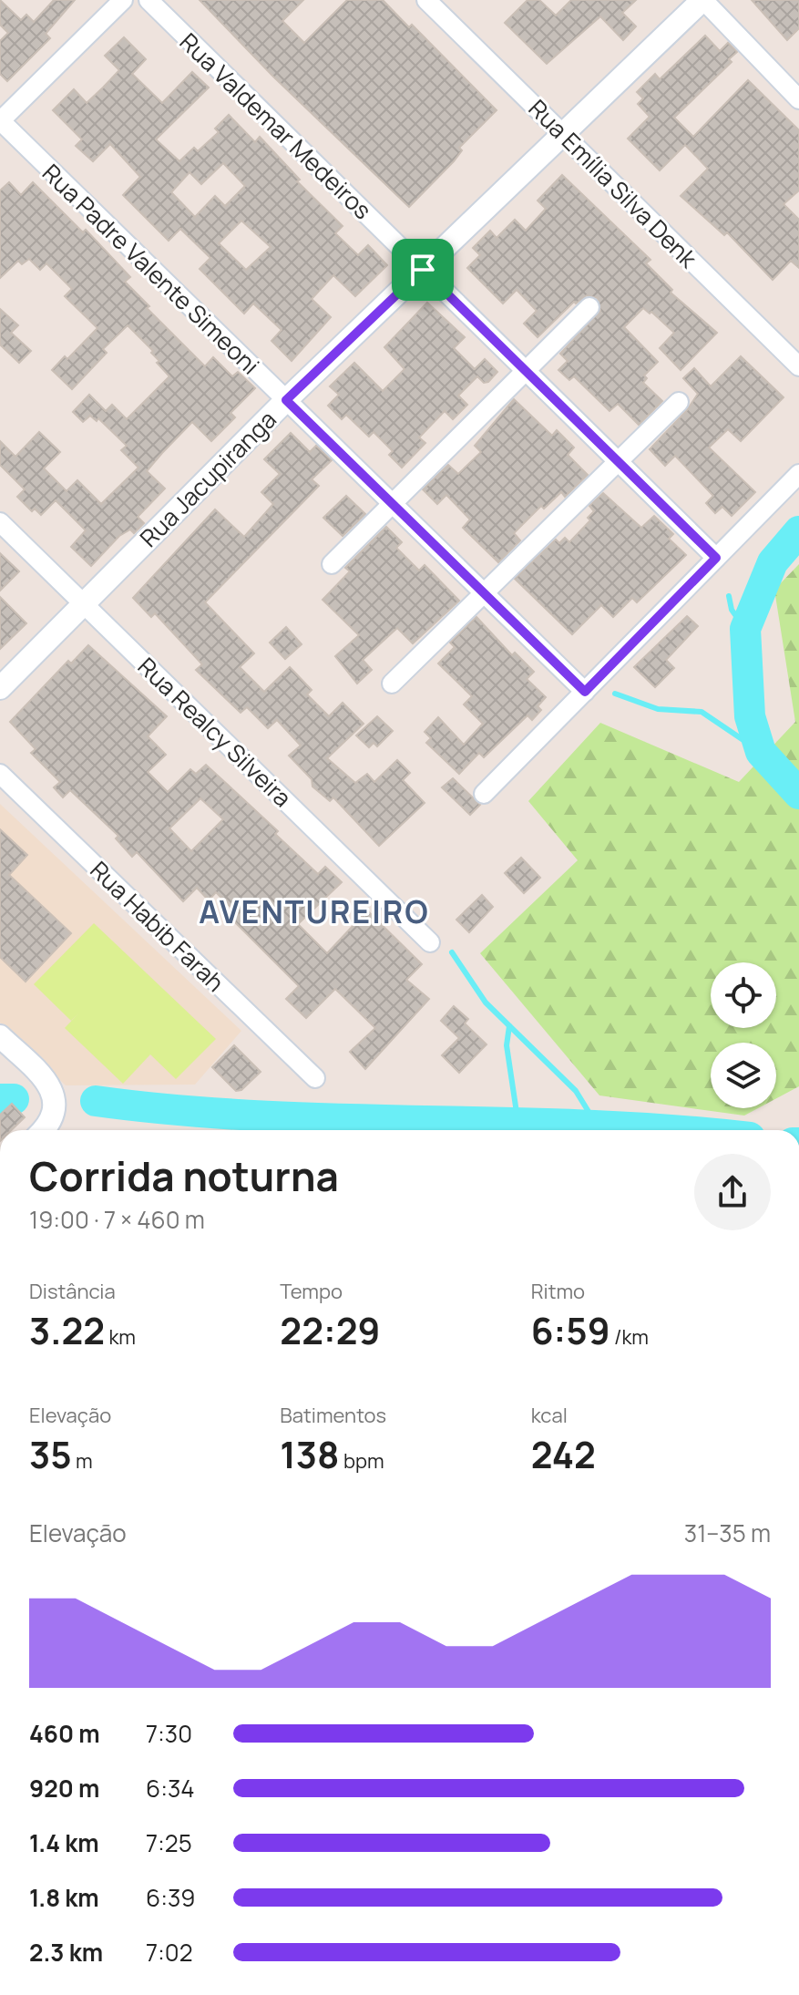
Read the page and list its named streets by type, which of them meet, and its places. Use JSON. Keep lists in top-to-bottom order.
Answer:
{
  "streets": {
    "street": [
      "Rua Valdemar Medeiros",
      "Rua Emília Silva Denk",
      "Rua Padre Valente Simeoni",
      "Rua Jacupiranga",
      "Rua Realcy Silveira",
      "Rua Habib Farah"
    ]
  },
  "crossings": [
    ["Rua Valdemar Medeiros", "Rua Jacupiranga"],
    ["Rua Emília Silva Denk", "Rua Jacupiranga"],
    ["Rua Padre Valente Simeoni", "Rua Jacupiranga"],
    ["Rua Jacupiranga", "Rua Realcy Silveira"]
  ],
  "districts": ["AVENTUREIRO"],
  "page": {
    "heading": ["Corrida noturna", "19:00 · 7 × 460 m"],
    "stats": [
      ["Distância", "3.22 km"],
      ["Tempo", "22:29"],
      ["Ritmo", "6:59 /km"],
      ["Elevação", "35 m"],
      ["Batimentos", "138 bpm"],
      ["kcal", "242"]
    ],
    "chart": ["Elevação", "31–35 m"],
    "list": [
      {
        "name": "460 m",
        "note": "7:30"
      },
      {
        "name": "920 m",
        "note": "6:34"
      },
      {
        "name": "1.4 km",
        "note": "7:25"
      },
      {
        "name": "1.8 km",
        "note": "6:39"
      },
      {
        "name": "2.3 km",
        "note": "7:02"
      }
    ]
  }
}
